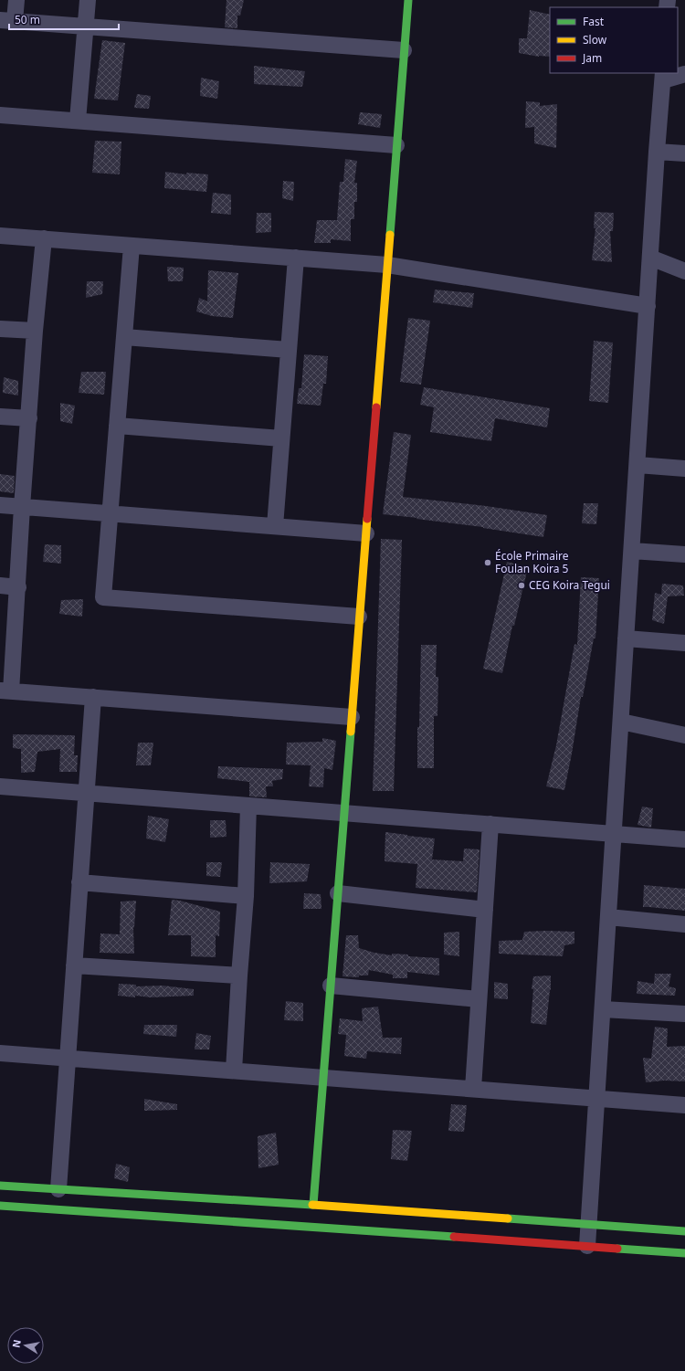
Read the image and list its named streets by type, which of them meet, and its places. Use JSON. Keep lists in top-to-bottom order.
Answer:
{
  "places": ["École Primaire Foulan Koira 5", "CEG Koira Tegui"],
  "legend": ["Fast", "Slow", "Jam"],
  "scale_bar": "50 m",
  "north": "left"
}
